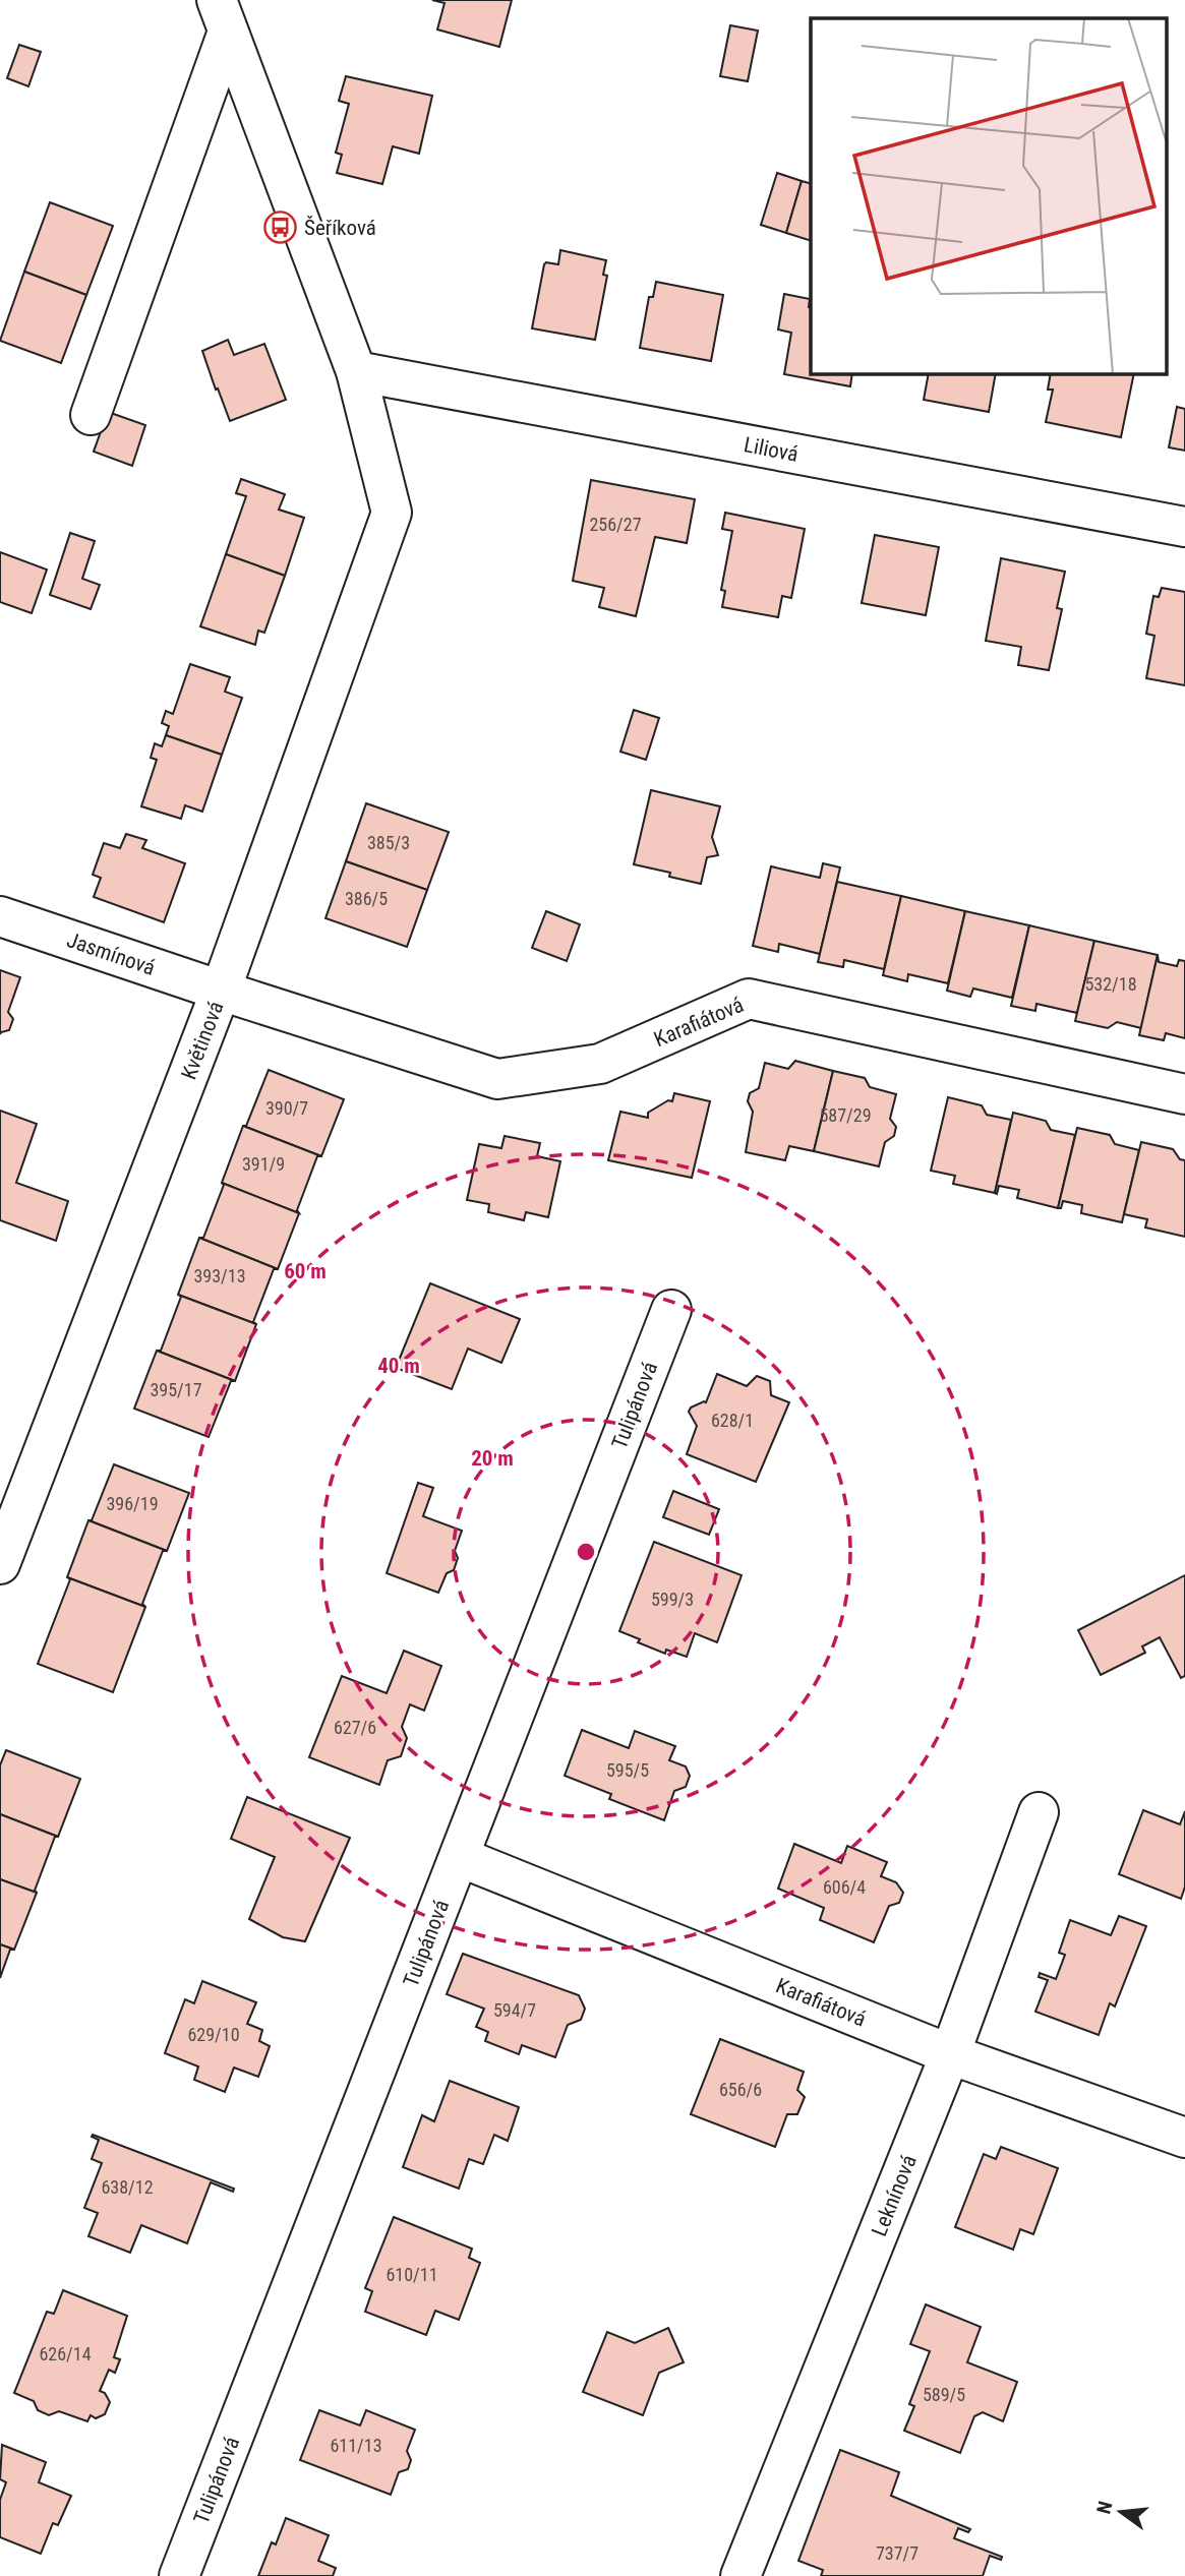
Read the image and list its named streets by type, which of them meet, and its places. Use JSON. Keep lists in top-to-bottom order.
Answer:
{
  "streets": {
    "street": [
      "Liliová",
      "Jasmínová",
      "Karafiátová",
      "Květinová",
      "Tulipánová",
      "Leknínová"
    ]
  },
  "crossings": [
    ["Liliová", "Květinová"],
    ["Jasmínová", "Karafiátová"],
    ["Jasmínová", "Květinová"],
    ["Karafiátová", "Květinová"],
    ["Karafiátová", "Tulipánová"],
    ["Karafiátová", "Leknínová"]
  ],
  "places": {
    "bus stop": ["Šeříková"]
  },
  "house_numbers": [
    "256/27",
    "385/3",
    "386/5",
    "532/18",
    "390/7",
    "587/29",
    "391/9",
    "393/13",
    "395/17",
    "628/1",
    "396/19",
    "599/3",
    "627/6",
    "595/5",
    "606/4",
    "594/7",
    "629/10",
    "656/6",
    "638/12",
    "610/11",
    "626/14",
    "589/5",
    "611/13",
    "737/7"
  ],
  "north": "left",
  "rings": ["60 m", "40 m", "20 m"]
}
